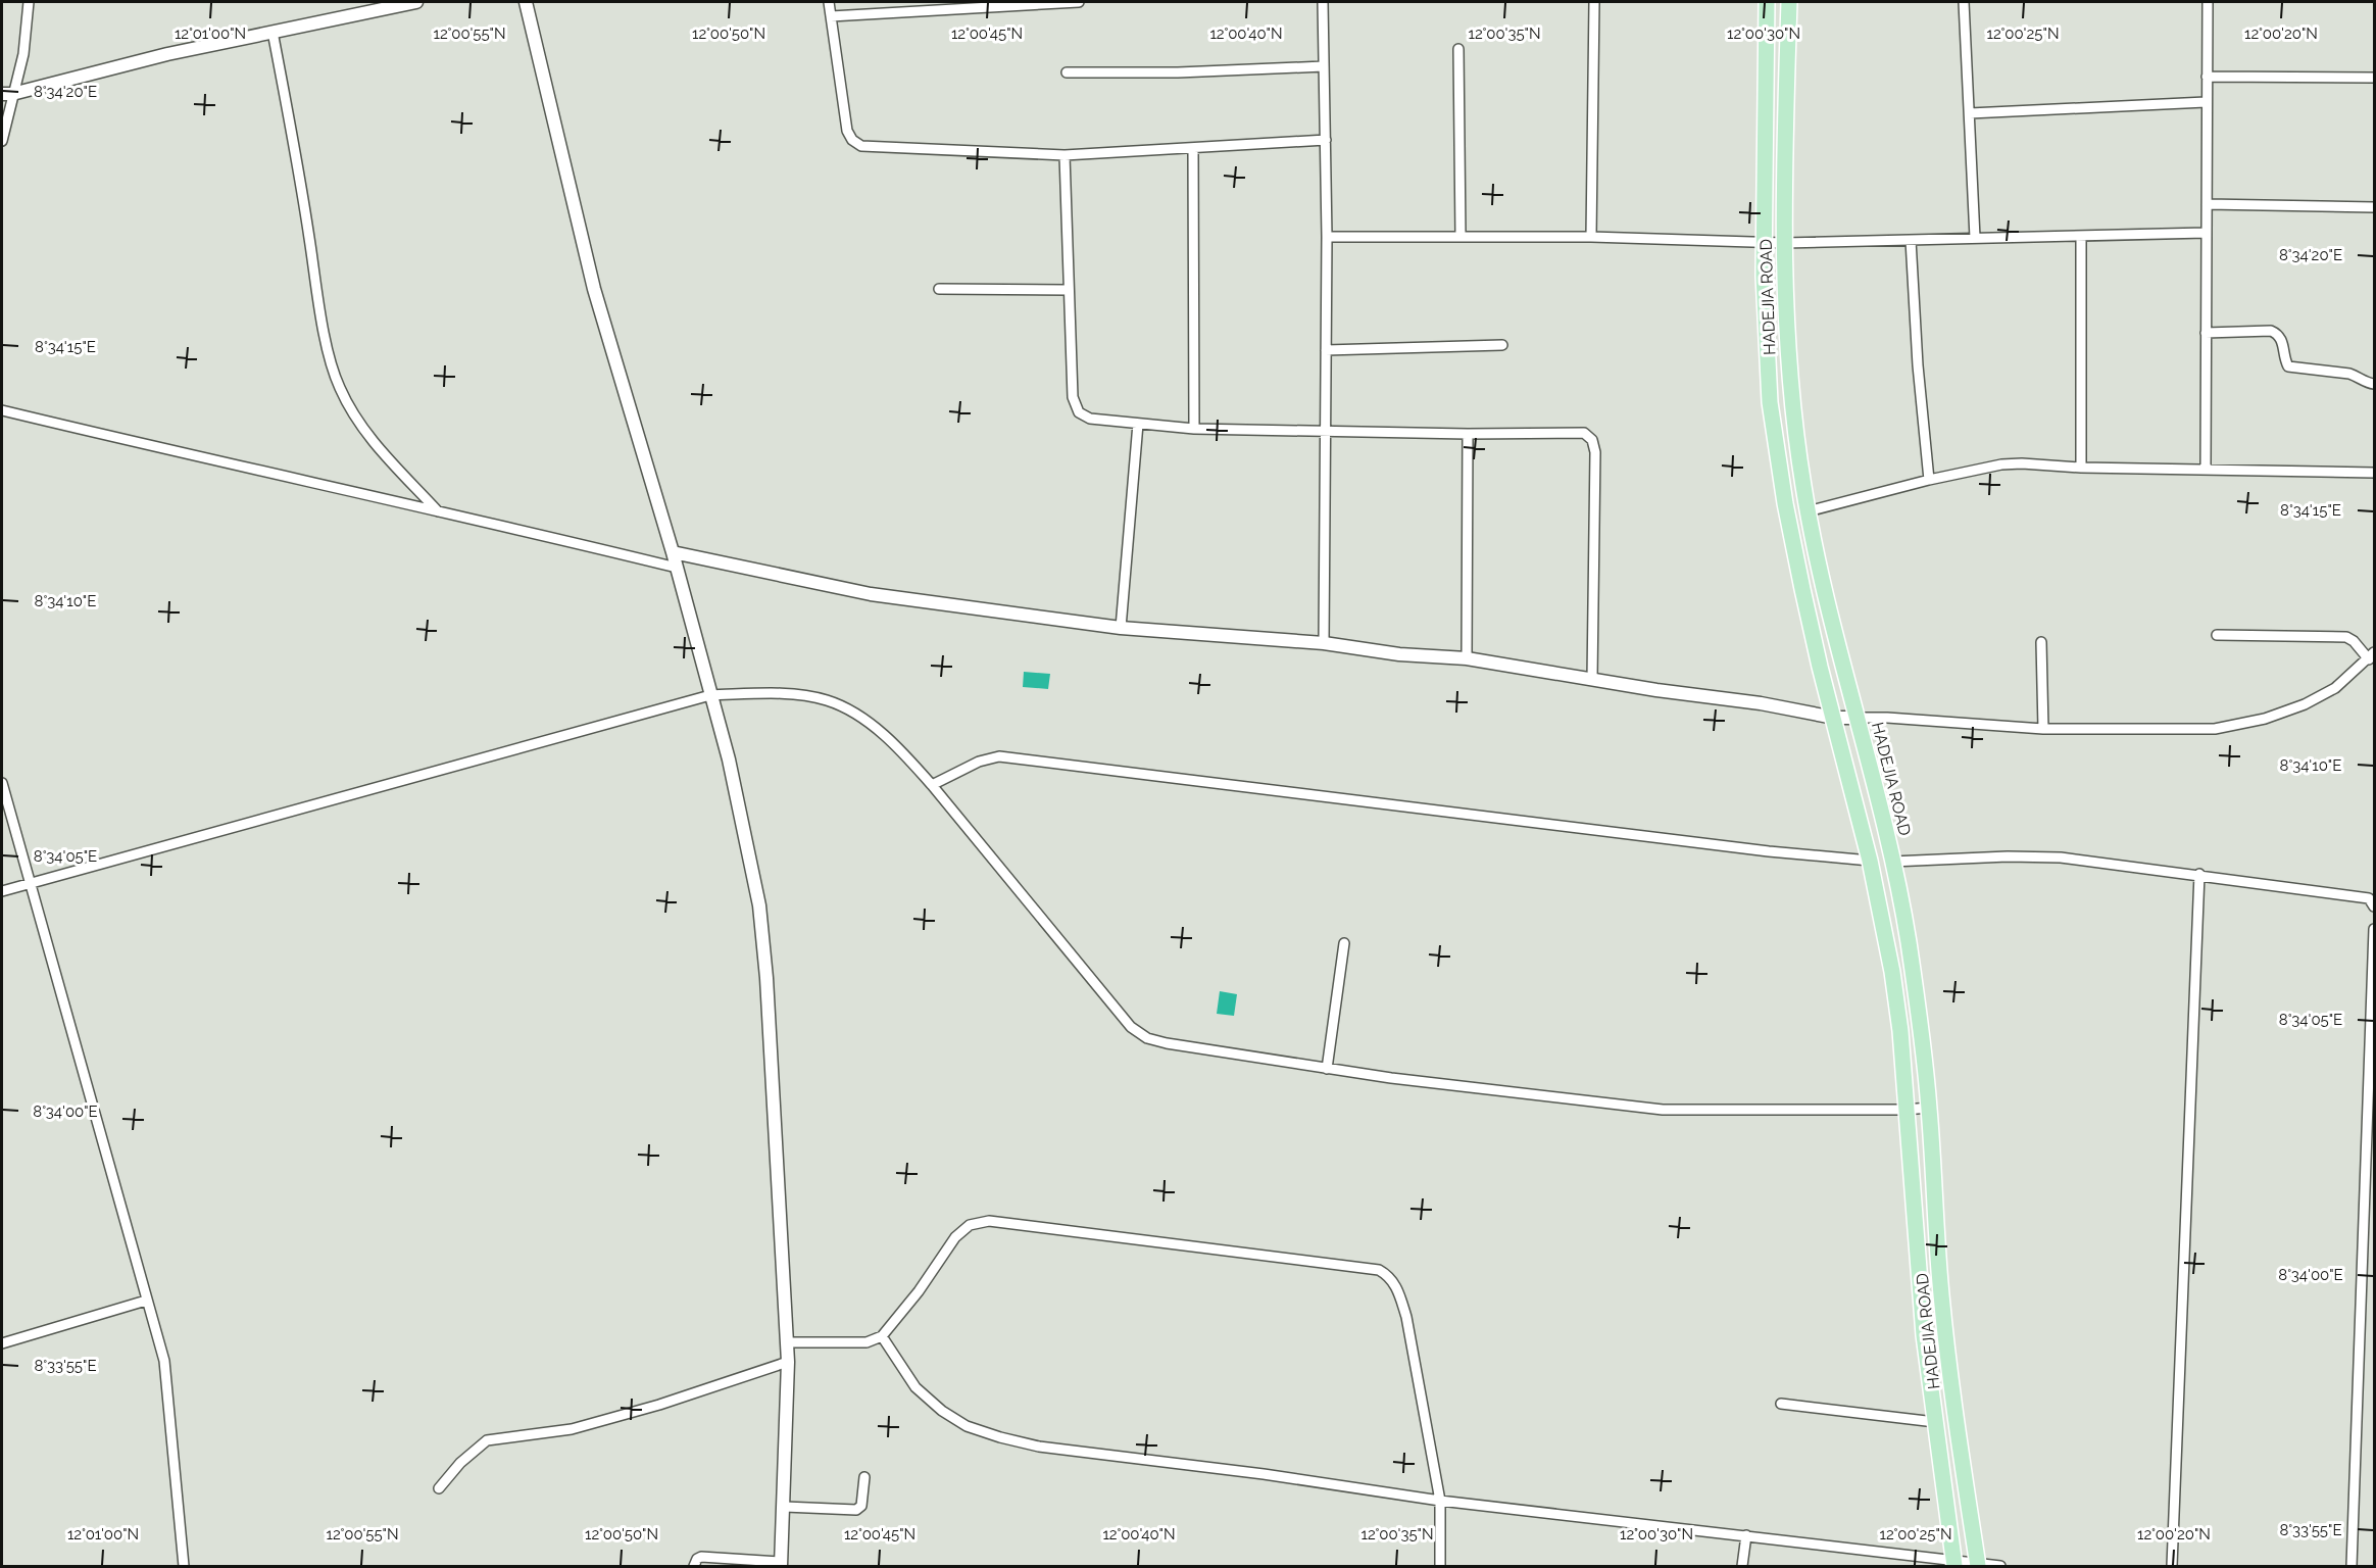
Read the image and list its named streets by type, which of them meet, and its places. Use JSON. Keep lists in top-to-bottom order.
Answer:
{
  "streets": {
    "main road": ["HADEJIA ROAD"]
  },
  "coordinates": [
    "12°01'00\"N",
    "12°00'55\"N",
    "12°00'50\"N",
    "12°00'45\"N",
    "12°00'40\"N",
    "12°00'35\"N",
    "12°00'30\"N",
    "12°00'25\"N",
    "12°00'20\"N",
    "8°34'20\"E",
    "8°34'15\"E",
    "8°34'10\"E",
    "8°34'05\"E",
    "8°34'00\"E",
    "8°33'55\"E"
  ]
}
